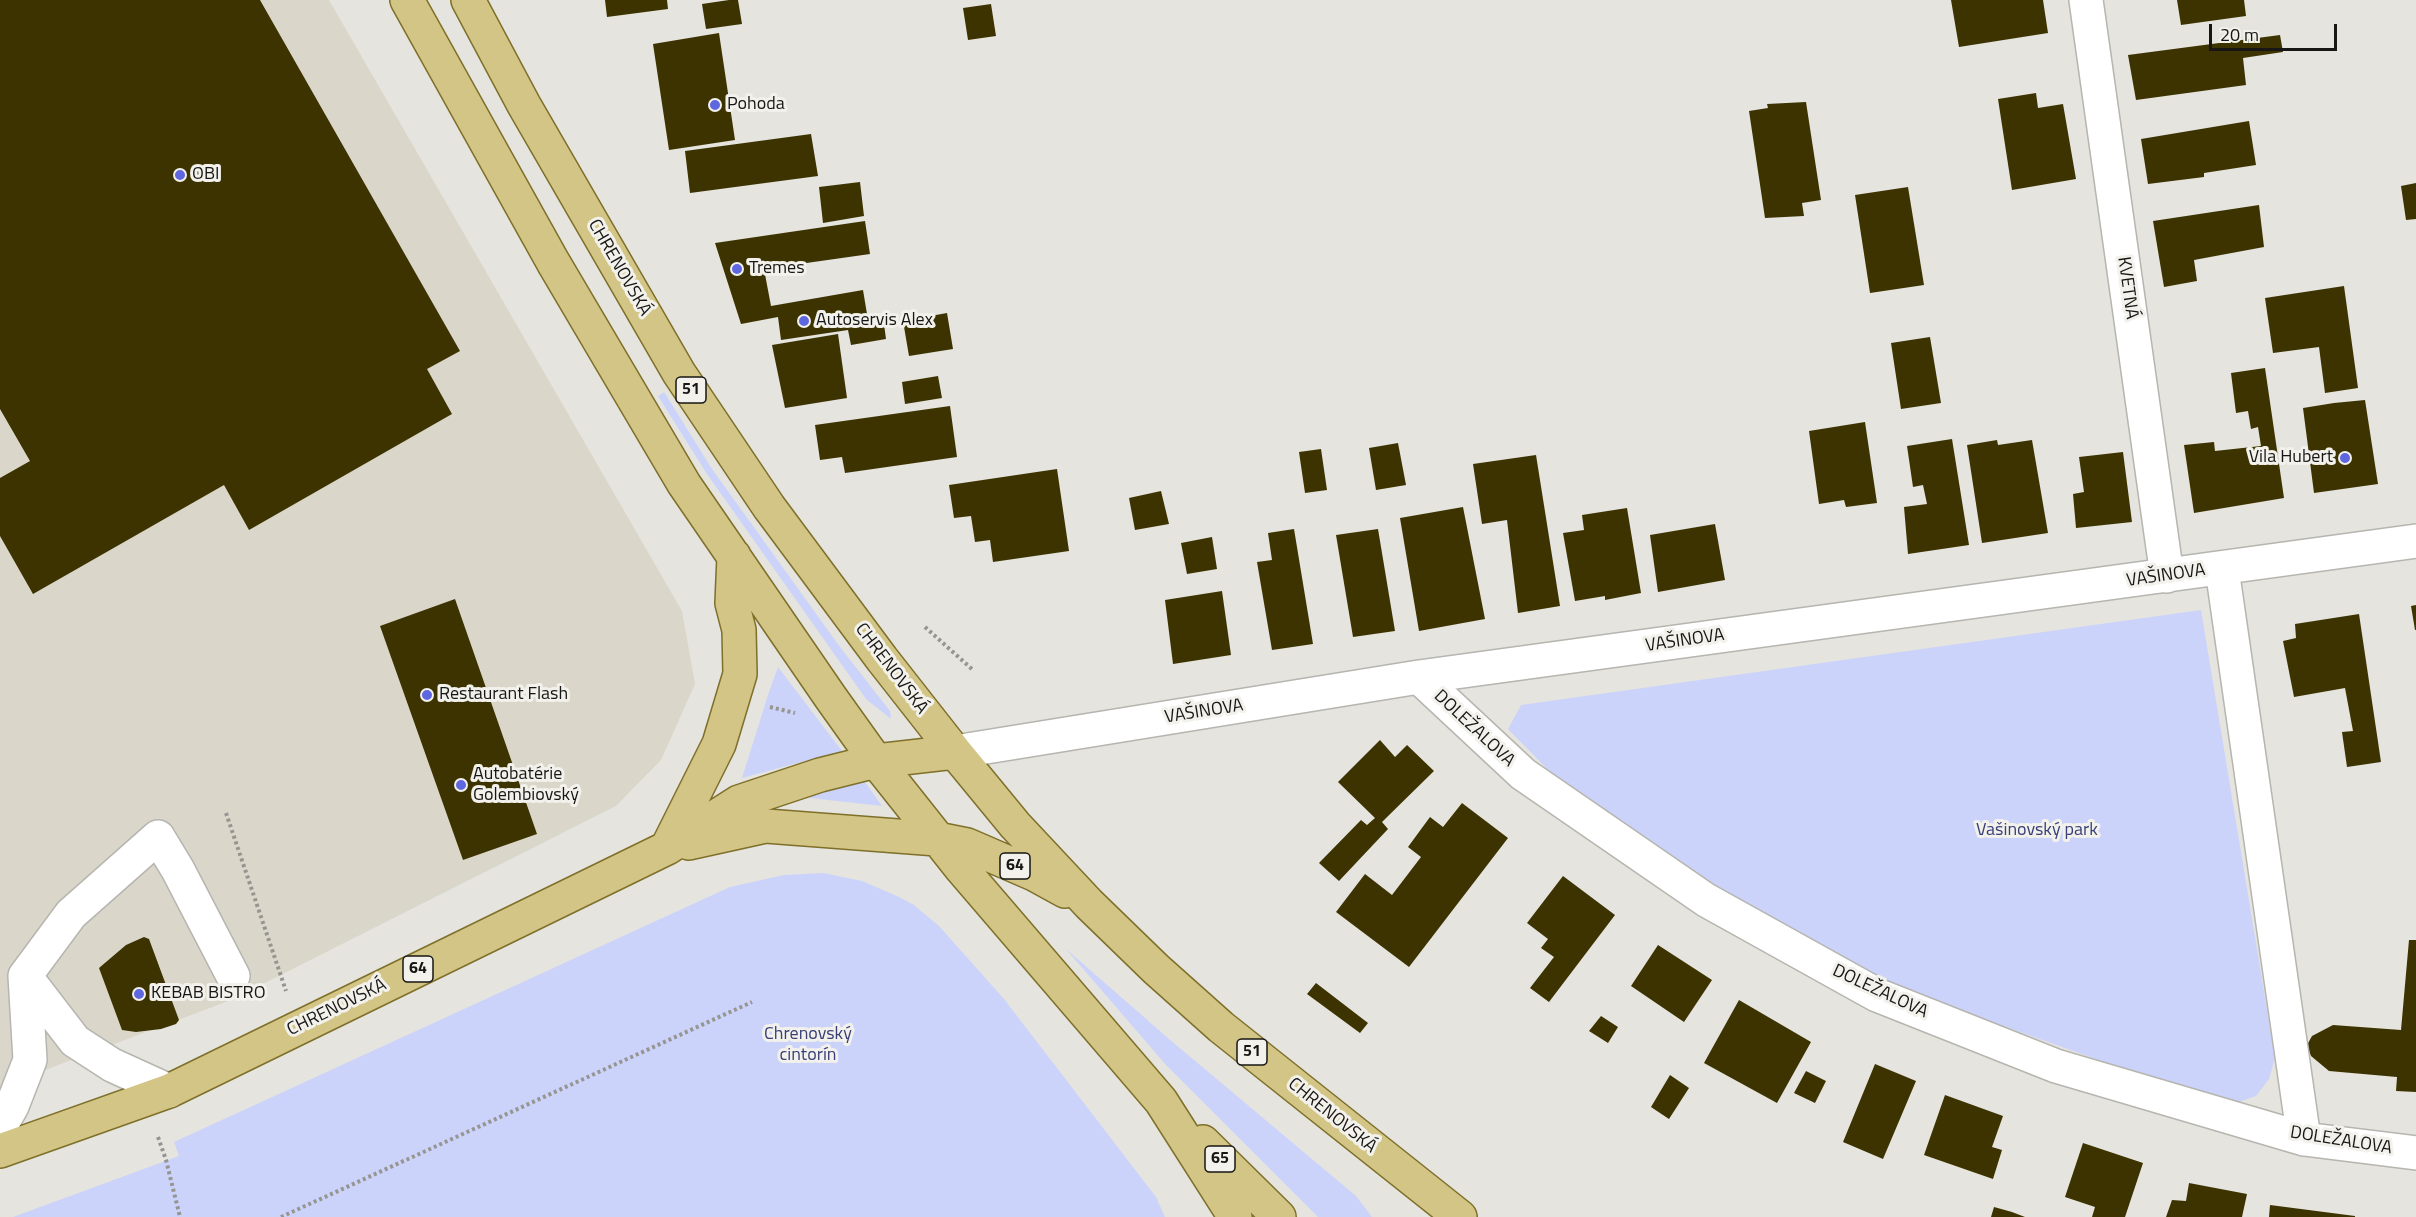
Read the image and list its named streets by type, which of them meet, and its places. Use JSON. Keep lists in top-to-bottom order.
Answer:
{
  "streets": {
    "main road": [
      "CHRENOVSKÁ",
      "51",
      "64",
      "65"
    ],
    "street": ["KVETNÁ", "VAŠINOVA", "DOLEŽALOVA"]
  },
  "crossings": [
    ["CHRENOVSKÁ", "VAŠINOVA"],
    ["CHRENOVSKÁ", "64"],
    ["KVETNÁ", "VAŠINOVA"],
    ["VAŠINOVA", "DOLEŽALOVA"],
    ["VAŠINOVA", "64"]
  ],
  "parks": ["Vašinovský park", "Chrenovský cintorín"],
  "places": [
    "Pohoda",
    "OBI",
    "Tremes",
    "Autoservis Alex",
    "Vila Hubert",
    "Restaurant Flash",
    "Autobatérie Golembiovský",
    "KEBAB BISTRO"
  ],
  "scale_bar": "20 m"
}
